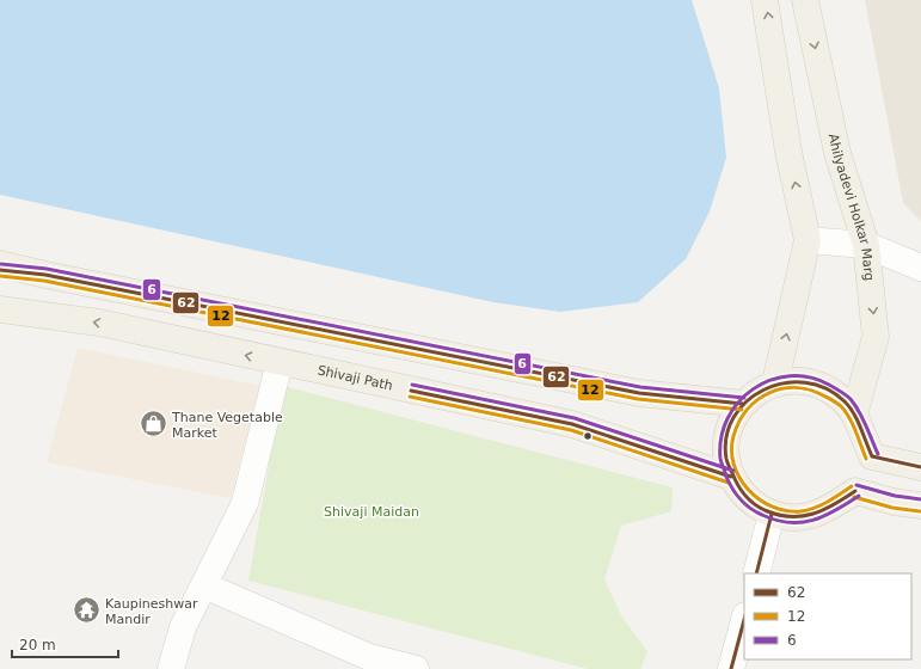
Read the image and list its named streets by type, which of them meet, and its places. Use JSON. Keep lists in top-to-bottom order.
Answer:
{
  "streets": {
    "main road": ["Ahilyadevi Holkar Marg", "Shivaji Path"]
  },
  "parks": ["Shivaji Maidan"],
  "places": {
    "shop": ["Thane Vegetable Market"],
    "temple": ["Kaupineshwar Mandir"]
  },
  "lines": ["transit line 6", "transit line 62", "transit line 12"],
  "legend": ["62", "12", "6"],
  "scale_bar": "20 m"
}
